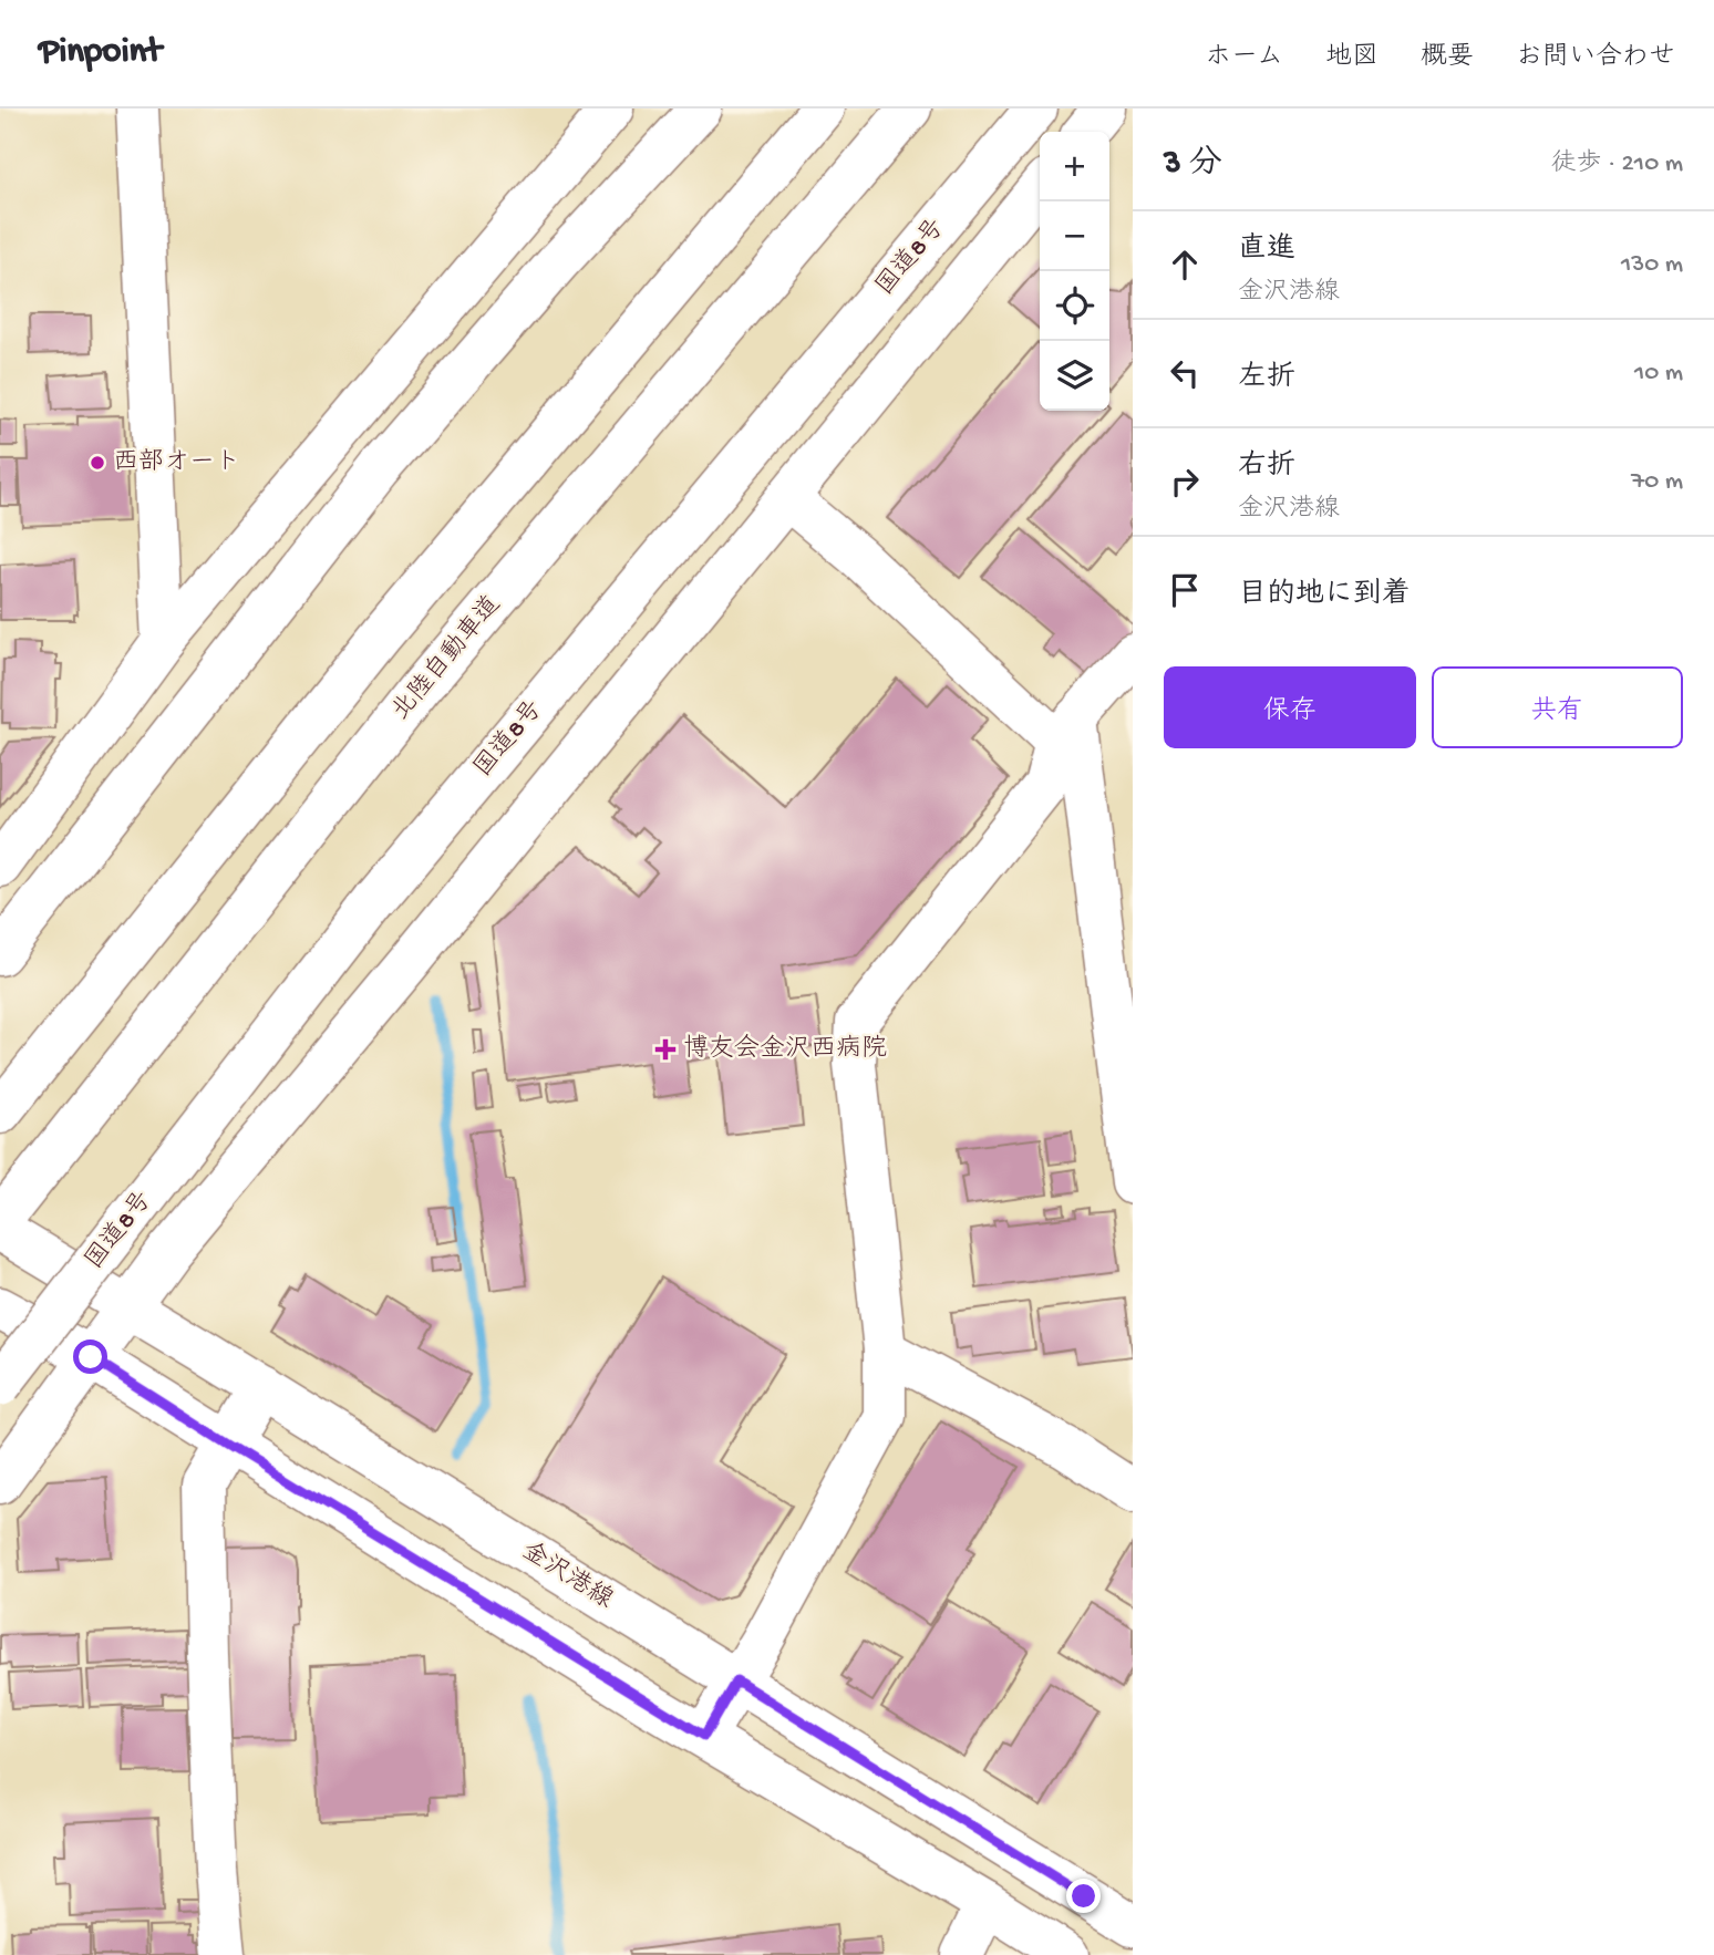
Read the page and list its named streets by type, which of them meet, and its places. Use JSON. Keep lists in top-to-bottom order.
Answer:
{
  "streets": {
    "main road": ["国道8号", "北陸自動車道", "金沢港線"]
  },
  "places": {
    "other": ["西部オート"],
    "health": ["博友会金沢西病院"]
  },
  "page": {
    "header": "Pinpoint",
    "nav": [
      "ホーム",
      "地図",
      "概要",
      "お問い合わせ"
    ],
    "heading": ["3 分", "徒歩 · 210 m"],
    "map_buttons": ["+", "−"],
    "list": [
      ["直進", "金沢港線", "130 m"],
      ["左折", "10 m"],
      ["右折", "金沢港線", "70 m"],
      "目的地に到着"
    ],
    "buttons": ["保存", "共有"]
  }
}
